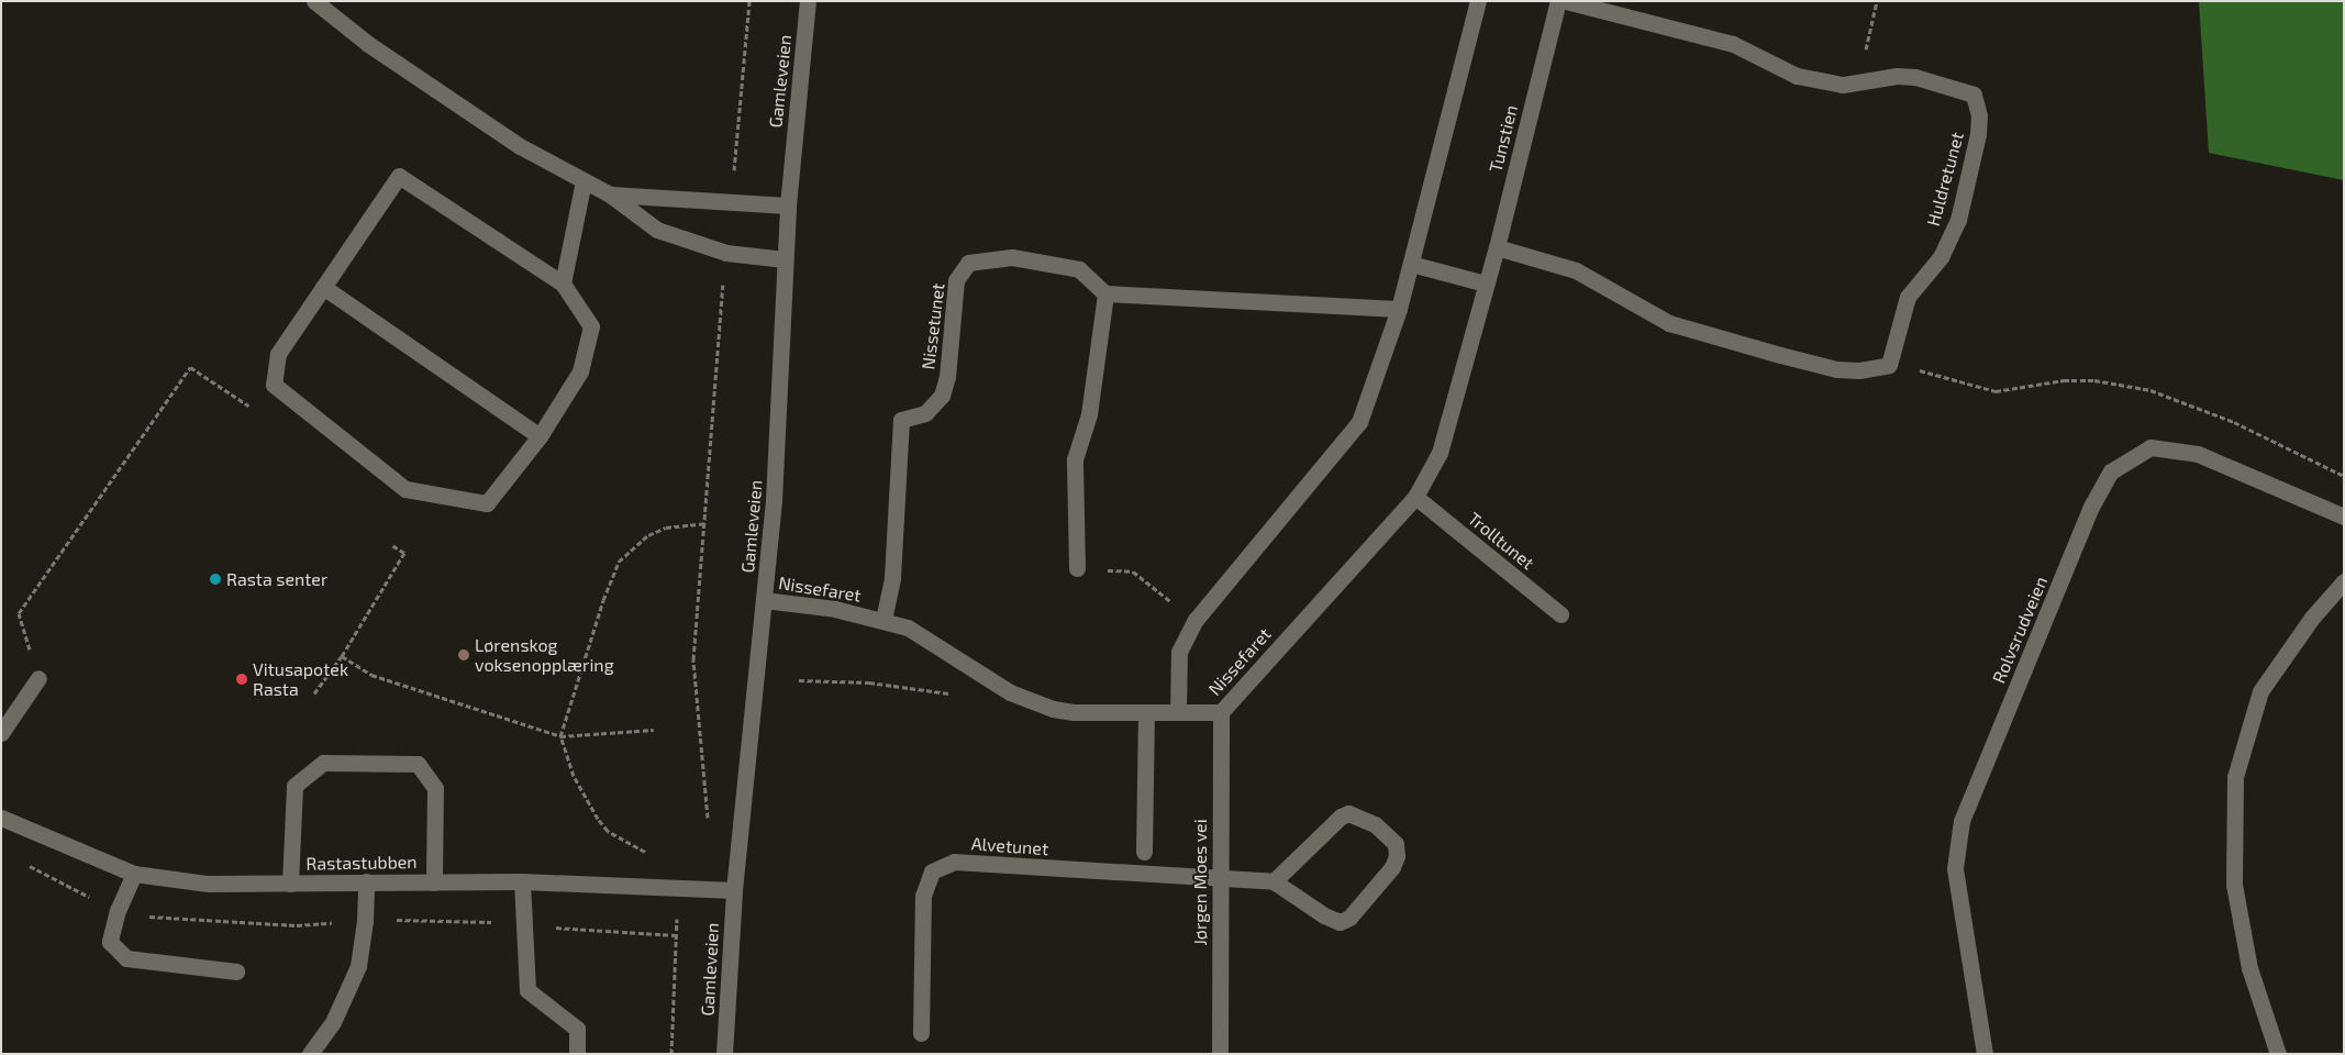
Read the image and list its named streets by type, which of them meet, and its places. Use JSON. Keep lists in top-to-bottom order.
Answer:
{
  "streets": {
    "street": [
      "Gamleveien",
      "Tunstien",
      "Huldretunet",
      "Nissetunet",
      "Trolltunet",
      "Nissefaret",
      "Rolvsrudveien",
      "Alvetunet",
      "Rastastubben",
      "Jørgen Moes vei"
    ]
  },
  "crossings": [
    ["Gamleveien", "Nissefaret"],
    ["Gamleveien", "Rastastubben"],
    ["Tunstien", "Nissefaret"],
    ["Nissetunet", "Nissefaret"],
    ["Trolltunet", "Nissefaret"],
    ["Nissefaret", "Jørgen Moes vei"],
    ["Alvetunet", "Jørgen Moes vei"]
  ],
  "places": ["Rasta senter", "Lørenskog voksenopplæring", "Vitusapotek Rasta"]
}
